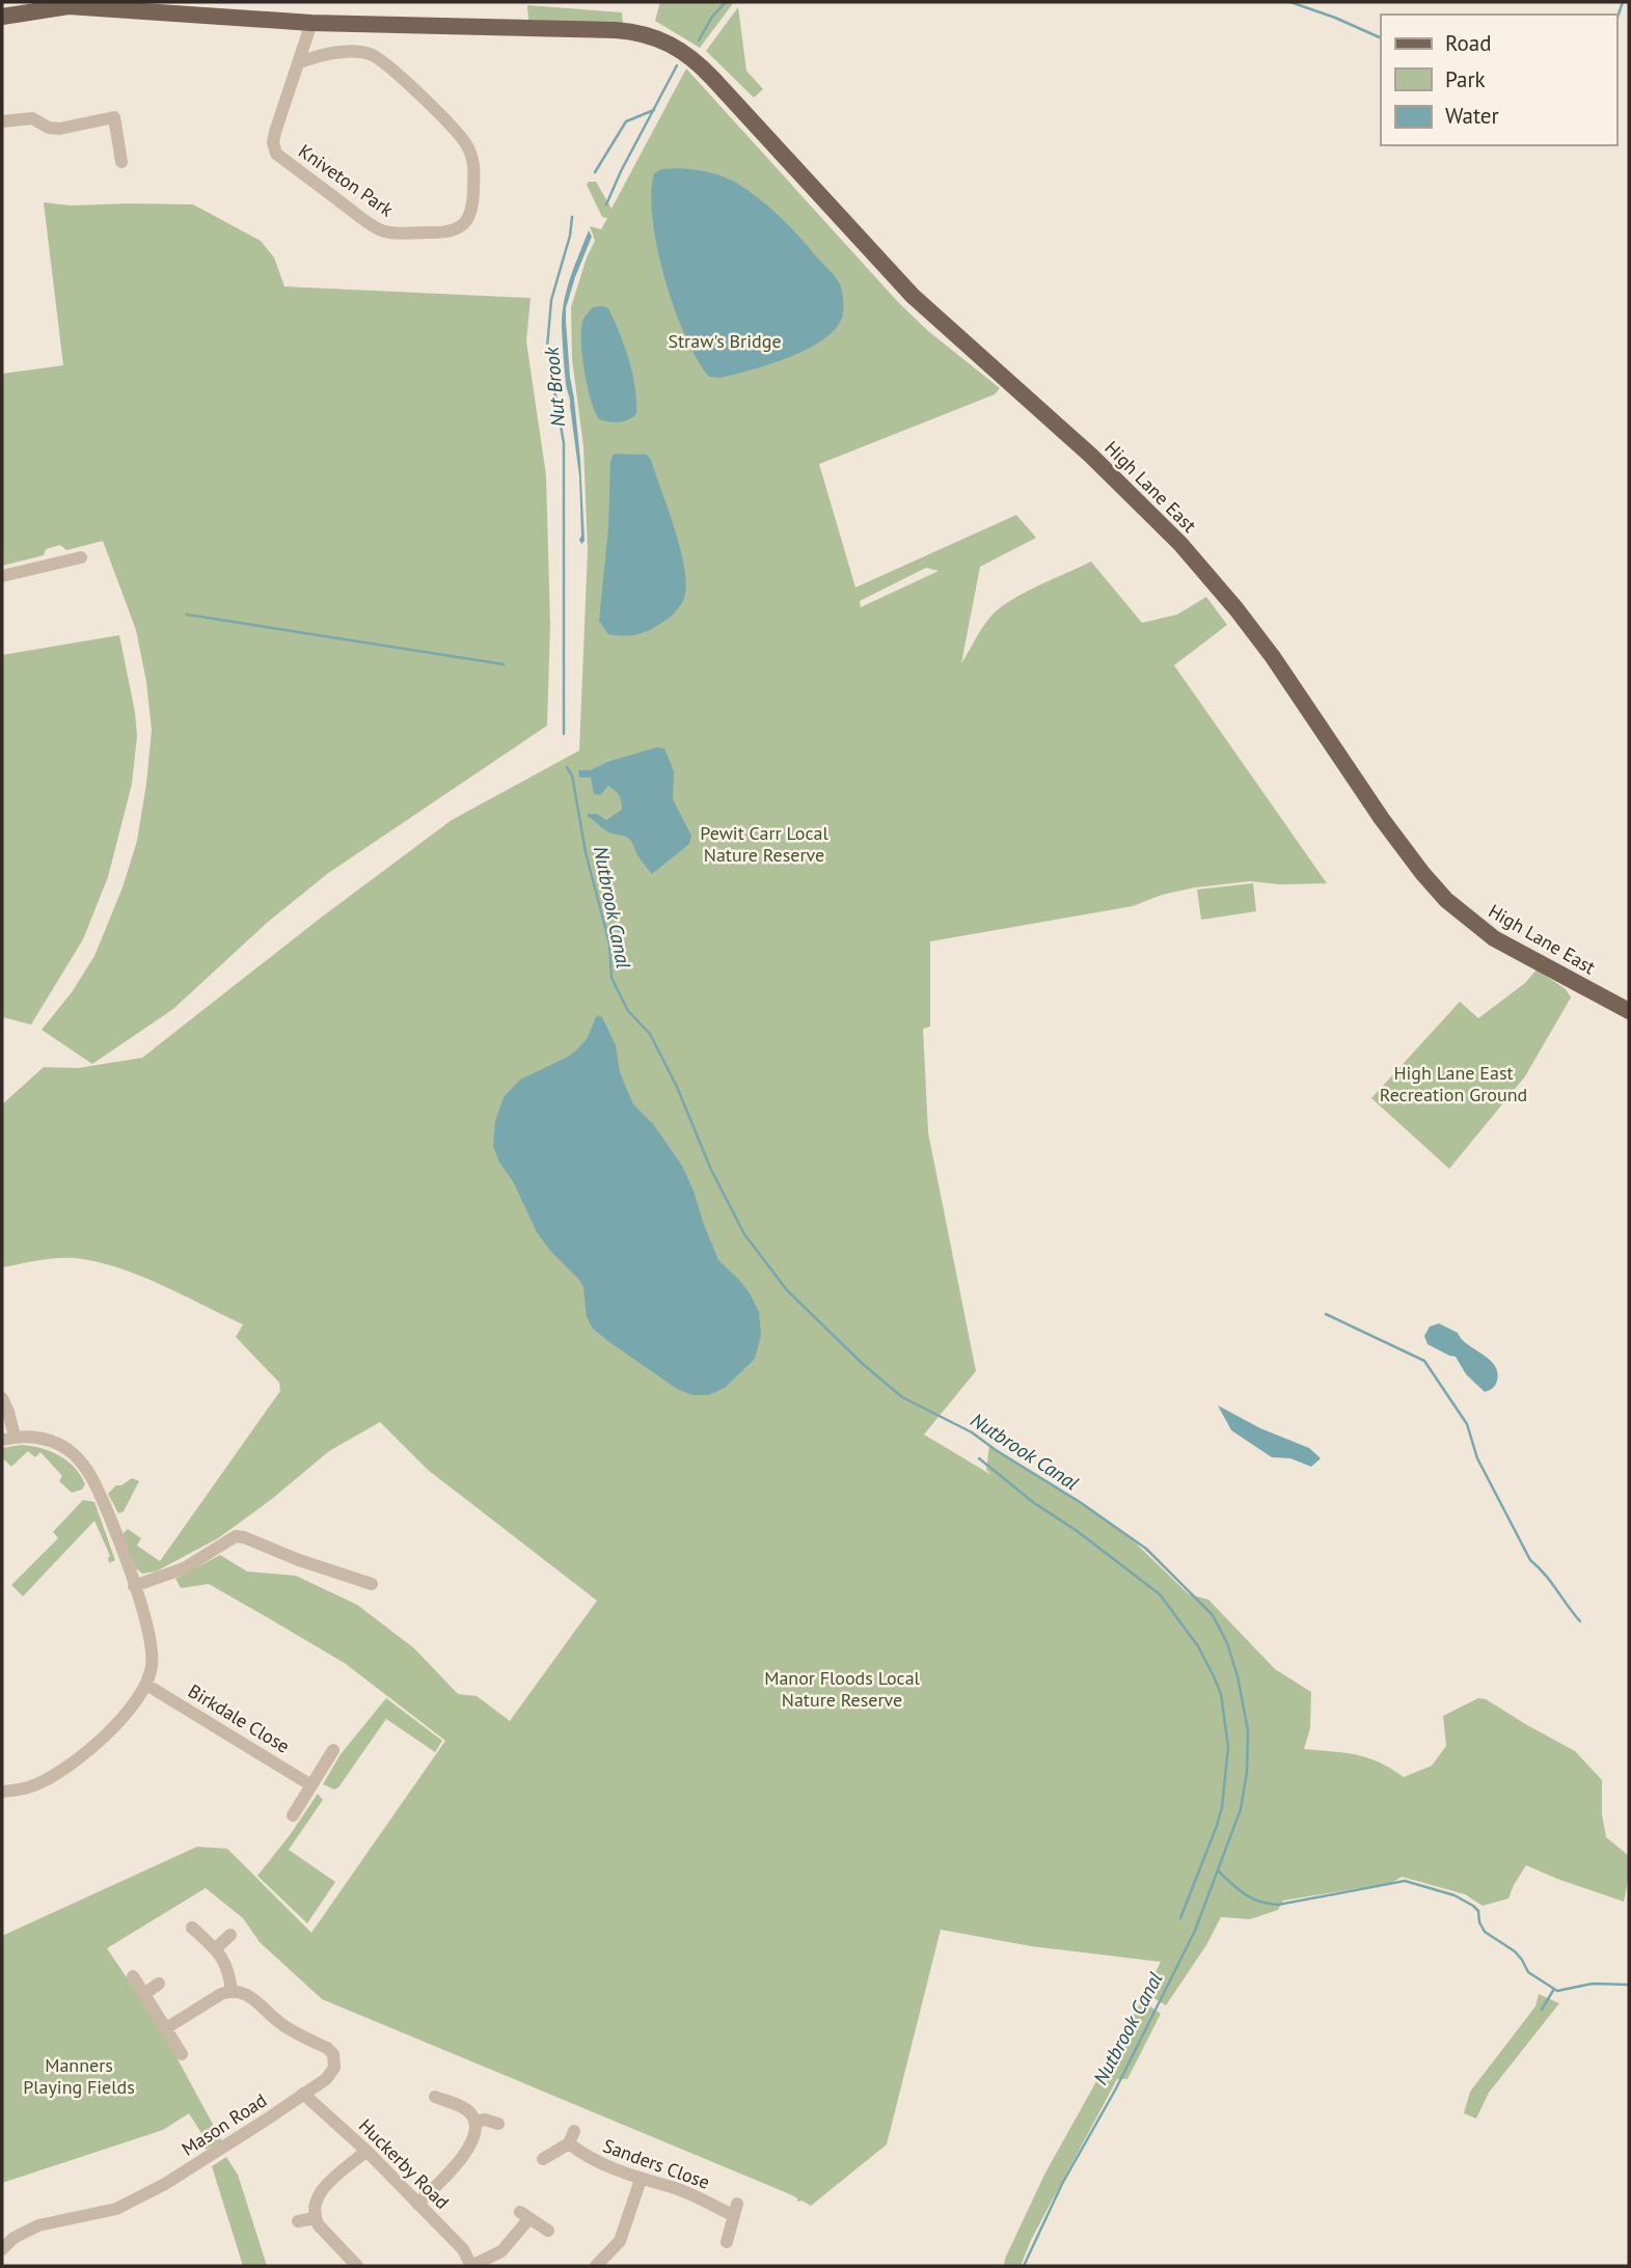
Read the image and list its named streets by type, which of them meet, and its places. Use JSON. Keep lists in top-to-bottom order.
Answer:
{
  "streets": {
    "main road": ["High Lane East"],
    "street": [
      "Kniveton Park",
      "Birkdale Close",
      "Mason Road",
      "Huckerby Road",
      "Sanders Close"
    ]
  },
  "crossings": [
    ["Kniveton Park", "High Lane East"],
    ["Mason Road", "Huckerby Road"]
  ],
  "water": ["Nut Brook", "Nutbrook Canal"],
  "parks": [
    "Straw's Bridge",
    "Pewit Carr Local Nature Reserve",
    "High Lane East Recreation Ground",
    "Manor Floods Local Nature Reserve",
    "Manners Playing Fields"
  ],
  "legend": ["Road", "Park", "Water"]
}
